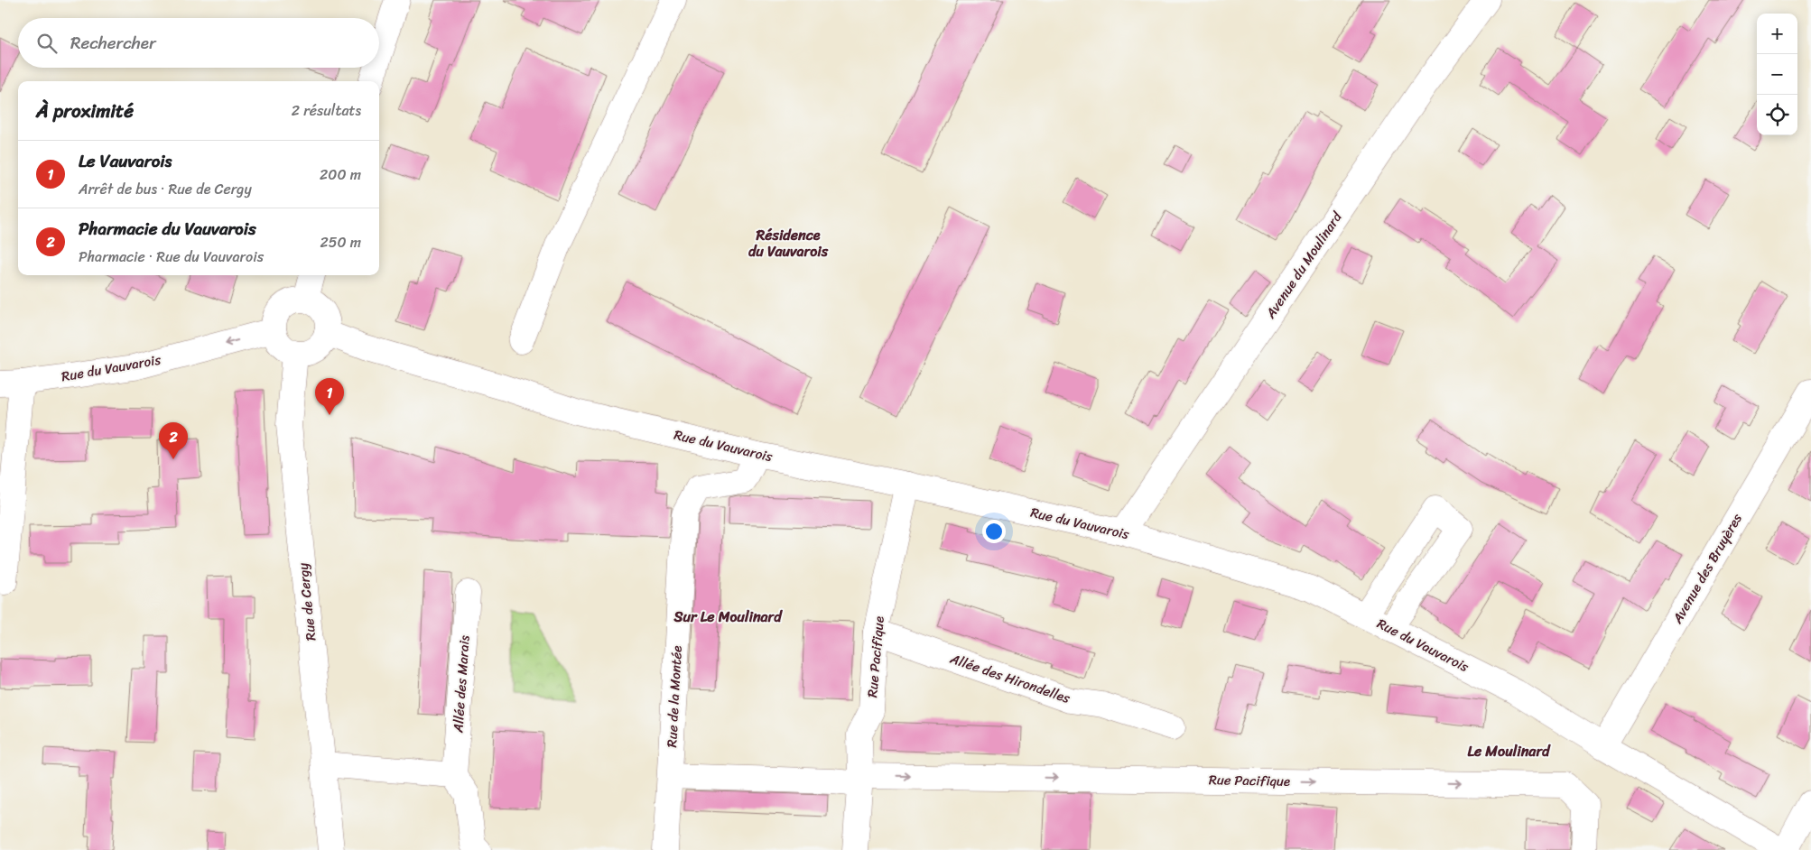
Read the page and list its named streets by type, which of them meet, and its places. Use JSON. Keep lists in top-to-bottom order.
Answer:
{
  "streets": {
    "street": [
      "Avenue du Moulinard",
      "Rue du Vauvarois",
      "Avenue des Bruyères",
      "Rue de Cergy",
      "Rue Pacifique",
      "Allée des Hirondelles",
      "Allée des Marais",
      "Rue de la Montée"
    ]
  },
  "crossings": [
    ["Avenue du Moulinard", "Rue du Vauvarois"],
    ["Rue du Vauvarois", "Avenue des Bruyères"],
    ["Rue du Vauvarois", "Rue de Cergy"],
    ["Rue du Vauvarois", "Rue Pacifique"],
    ["Rue du Vauvarois", "Rue de la Montée"],
    ["Rue Pacifique", "Allée des Hirondelles"]
  ],
  "one_way": ["Rue Pacifique"],
  "districts": ["Résidence du Vauvarois", "Sur Le Moulinard", "Le Moulinard"],
  "page": {
    "map_buttons": ["+", "−"],
    "search": "Rechercher",
    "heading": ["À proximité", "2 résultats"],
    "list": [
      {
        "mark": "1",
        "name": "Le Vauvarois",
        "note": "Arrêt de bus · Rue de Cergy",
        "value": "200 m"
      },
      {
        "mark": "2",
        "name": "Pharmacie du Vauvarois",
        "note": "Pharmacie · Rue du Vauvarois",
        "value": "250 m"
      }
    ],
    "pins": ["1", "2"]
  }
}
